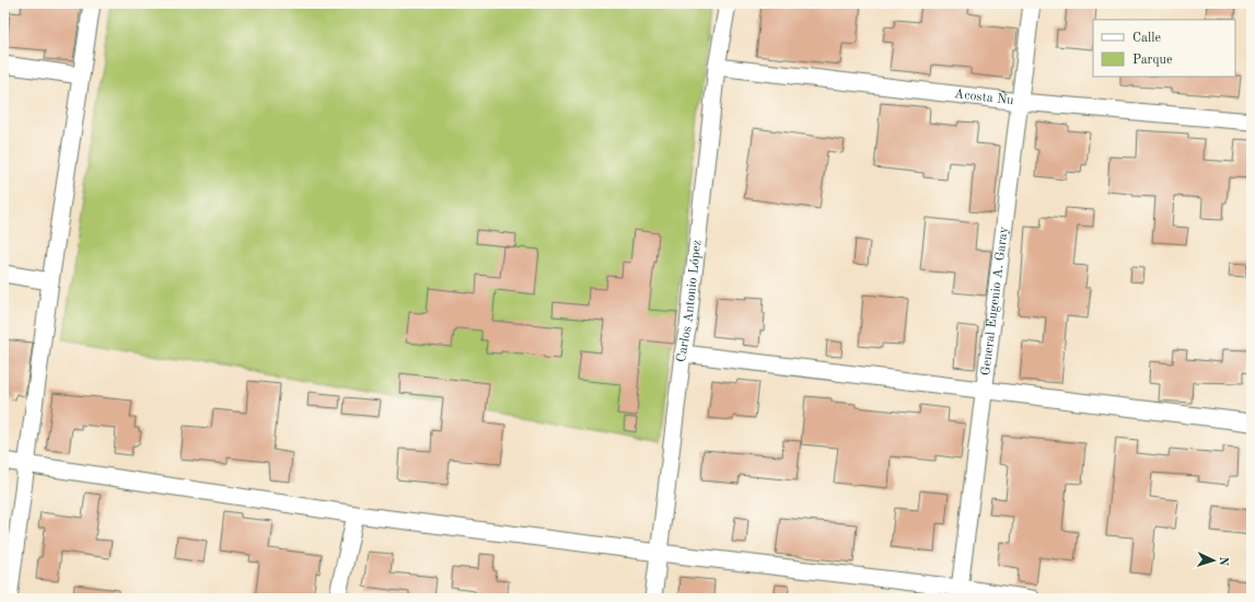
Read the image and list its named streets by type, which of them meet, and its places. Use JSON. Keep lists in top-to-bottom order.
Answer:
{
  "streets": {
    "street": ["Acosta Ñu", "Carlos Antonio López", "General Eugenio A. Garay"]
  },
  "crossings": [
    ["Acosta Ñu", "Carlos Antonio López"],
    ["Acosta Ñu", "General Eugenio A. Garay"]
  ],
  "legend": ["Calle", "Parque"],
  "north": "right"
}
